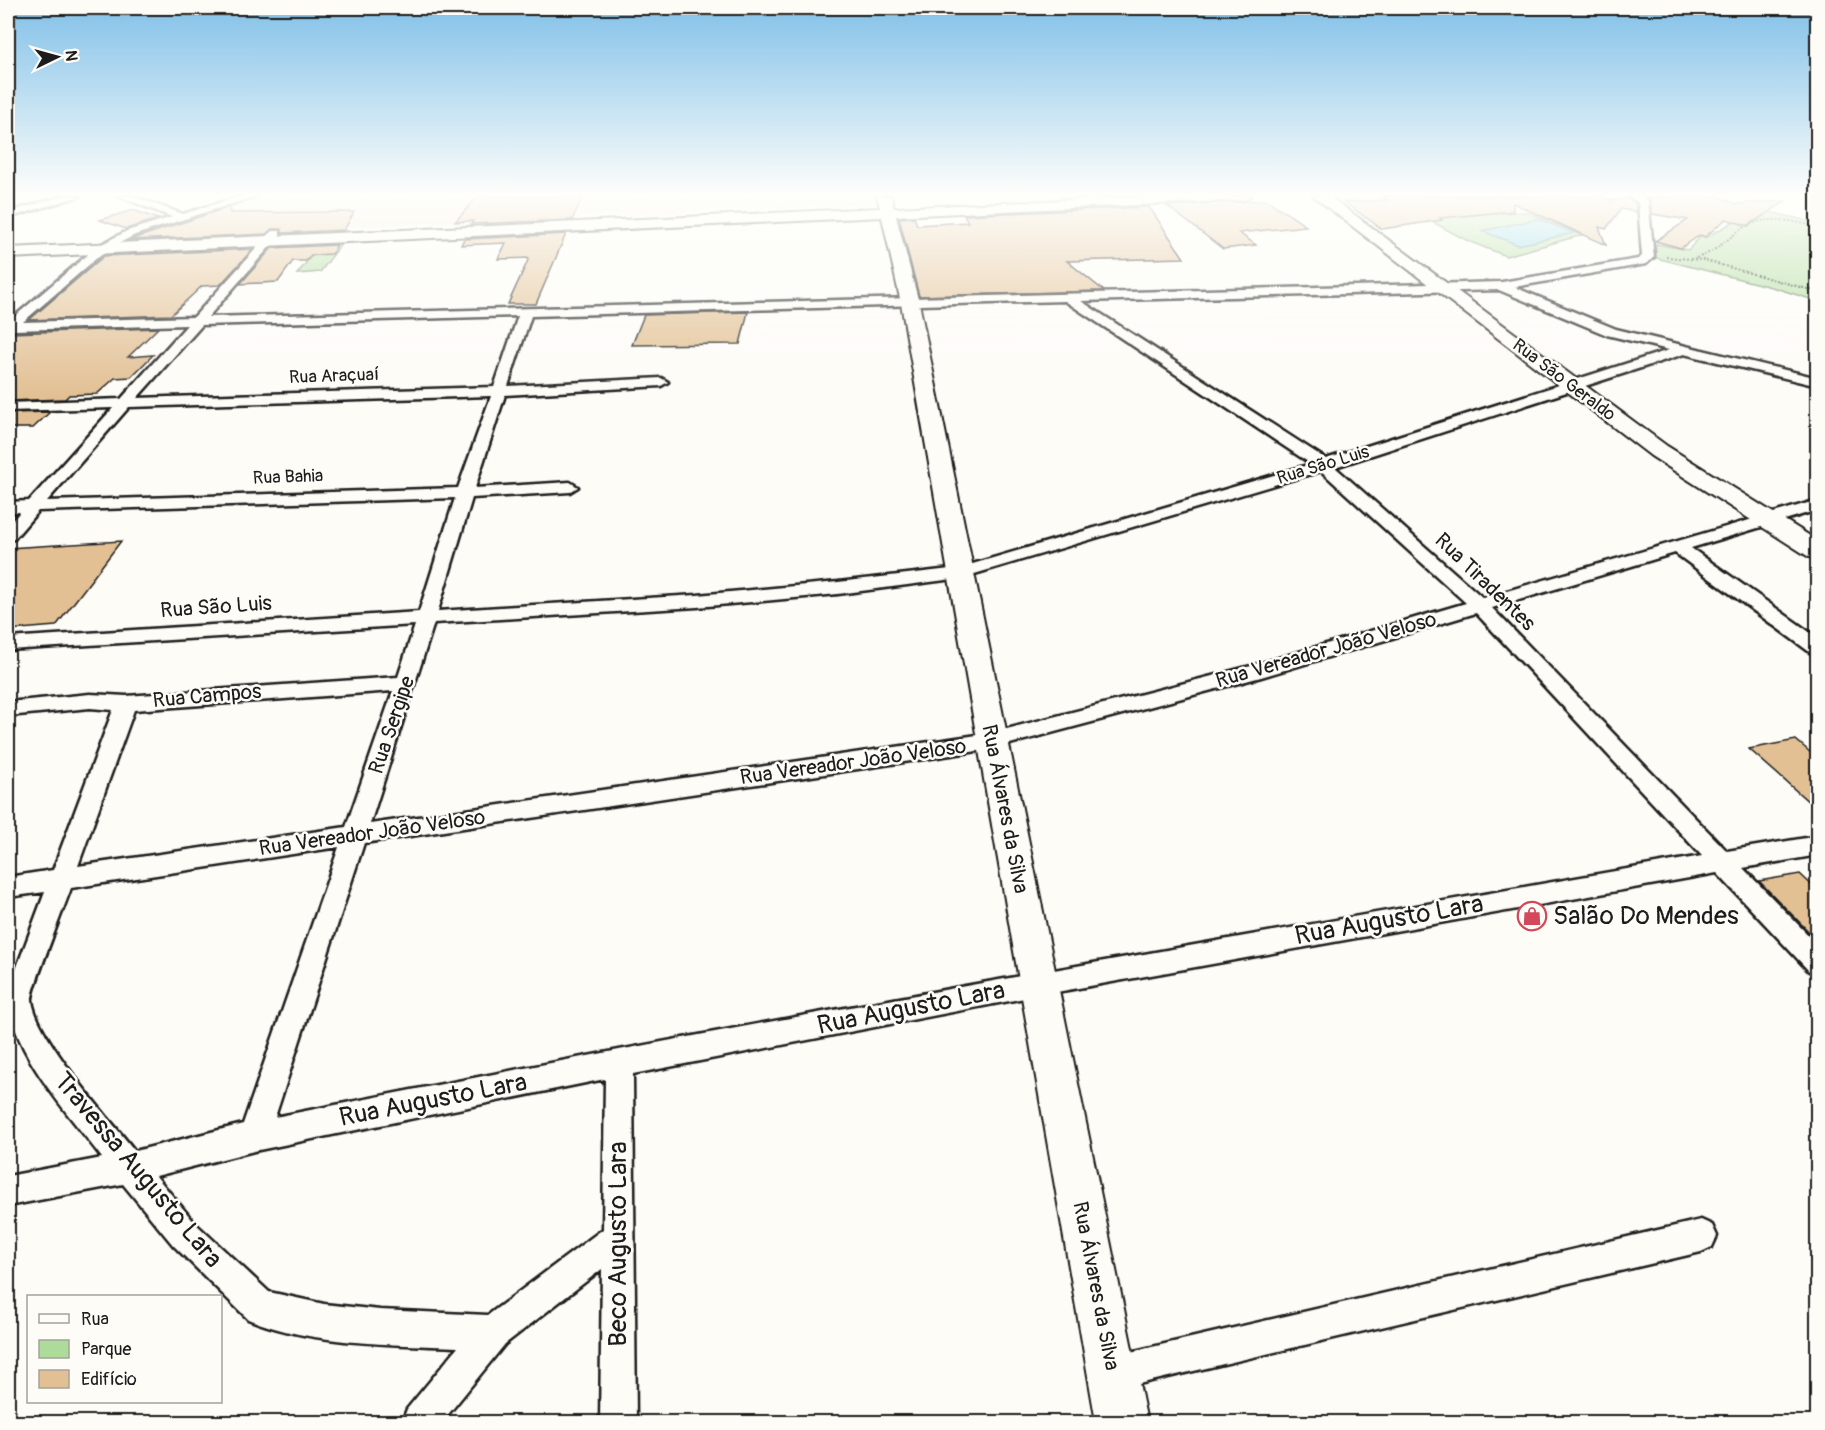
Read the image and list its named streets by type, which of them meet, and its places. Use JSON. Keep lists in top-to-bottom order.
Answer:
{
  "streets": {
    "street": [
      "Rua Araçuaí",
      "Rua São Geraldo",
      "Rua São Luis",
      "Rua Bahia",
      "Rua Tiradentes",
      "Rua Vereador João Veloso",
      "Rua Campos",
      "Rua Sergipe",
      "Rua Álvares da Silva",
      "Rua Augusto Lara",
      "Travessa Augusto Lara",
      "Beco Augusto Lara"
    ]
  },
  "crossings": [
    ["Rua Araçuaí", "Rua Sergipe"],
    ["Rua São Geraldo", "Rua São Luis"],
    ["Rua São Geraldo", "Rua Vereador João Veloso"],
    ["Rua São Luis", "Rua Tiradentes"],
    ["Rua São Luis", "Rua Sergipe"],
    ["Rua São Luis", "Rua Álvares da Silva"],
    ["Rua Bahia", "Rua Sergipe"],
    ["Rua Tiradentes", "Rua Vereador João Veloso"],
    ["Rua Tiradentes", "Rua Augusto Lara"],
    ["Rua Vereador João Veloso", "Rua Sergipe"],
    ["Rua Vereador João Veloso", "Rua Álvares da Silva"],
    ["Rua Vereador João Veloso", "Travessa Augusto Lara"],
    ["Rua Campos", "Rua Sergipe"],
    ["Rua Campos", "Travessa Augusto Lara"],
    ["Rua Sergipe", "Rua Augusto Lara"],
    ["Rua Álvares da Silva", "Rua Augusto Lara"],
    ["Rua Augusto Lara", "Travessa Augusto Lara"],
    ["Rua Augusto Lara", "Beco Augusto Lara"]
  ],
  "places": {
    "shop": ["Salão Do Mendes"]
  },
  "legend": ["Rua", "Parque", "Edifício"],
  "north": "right"
}
